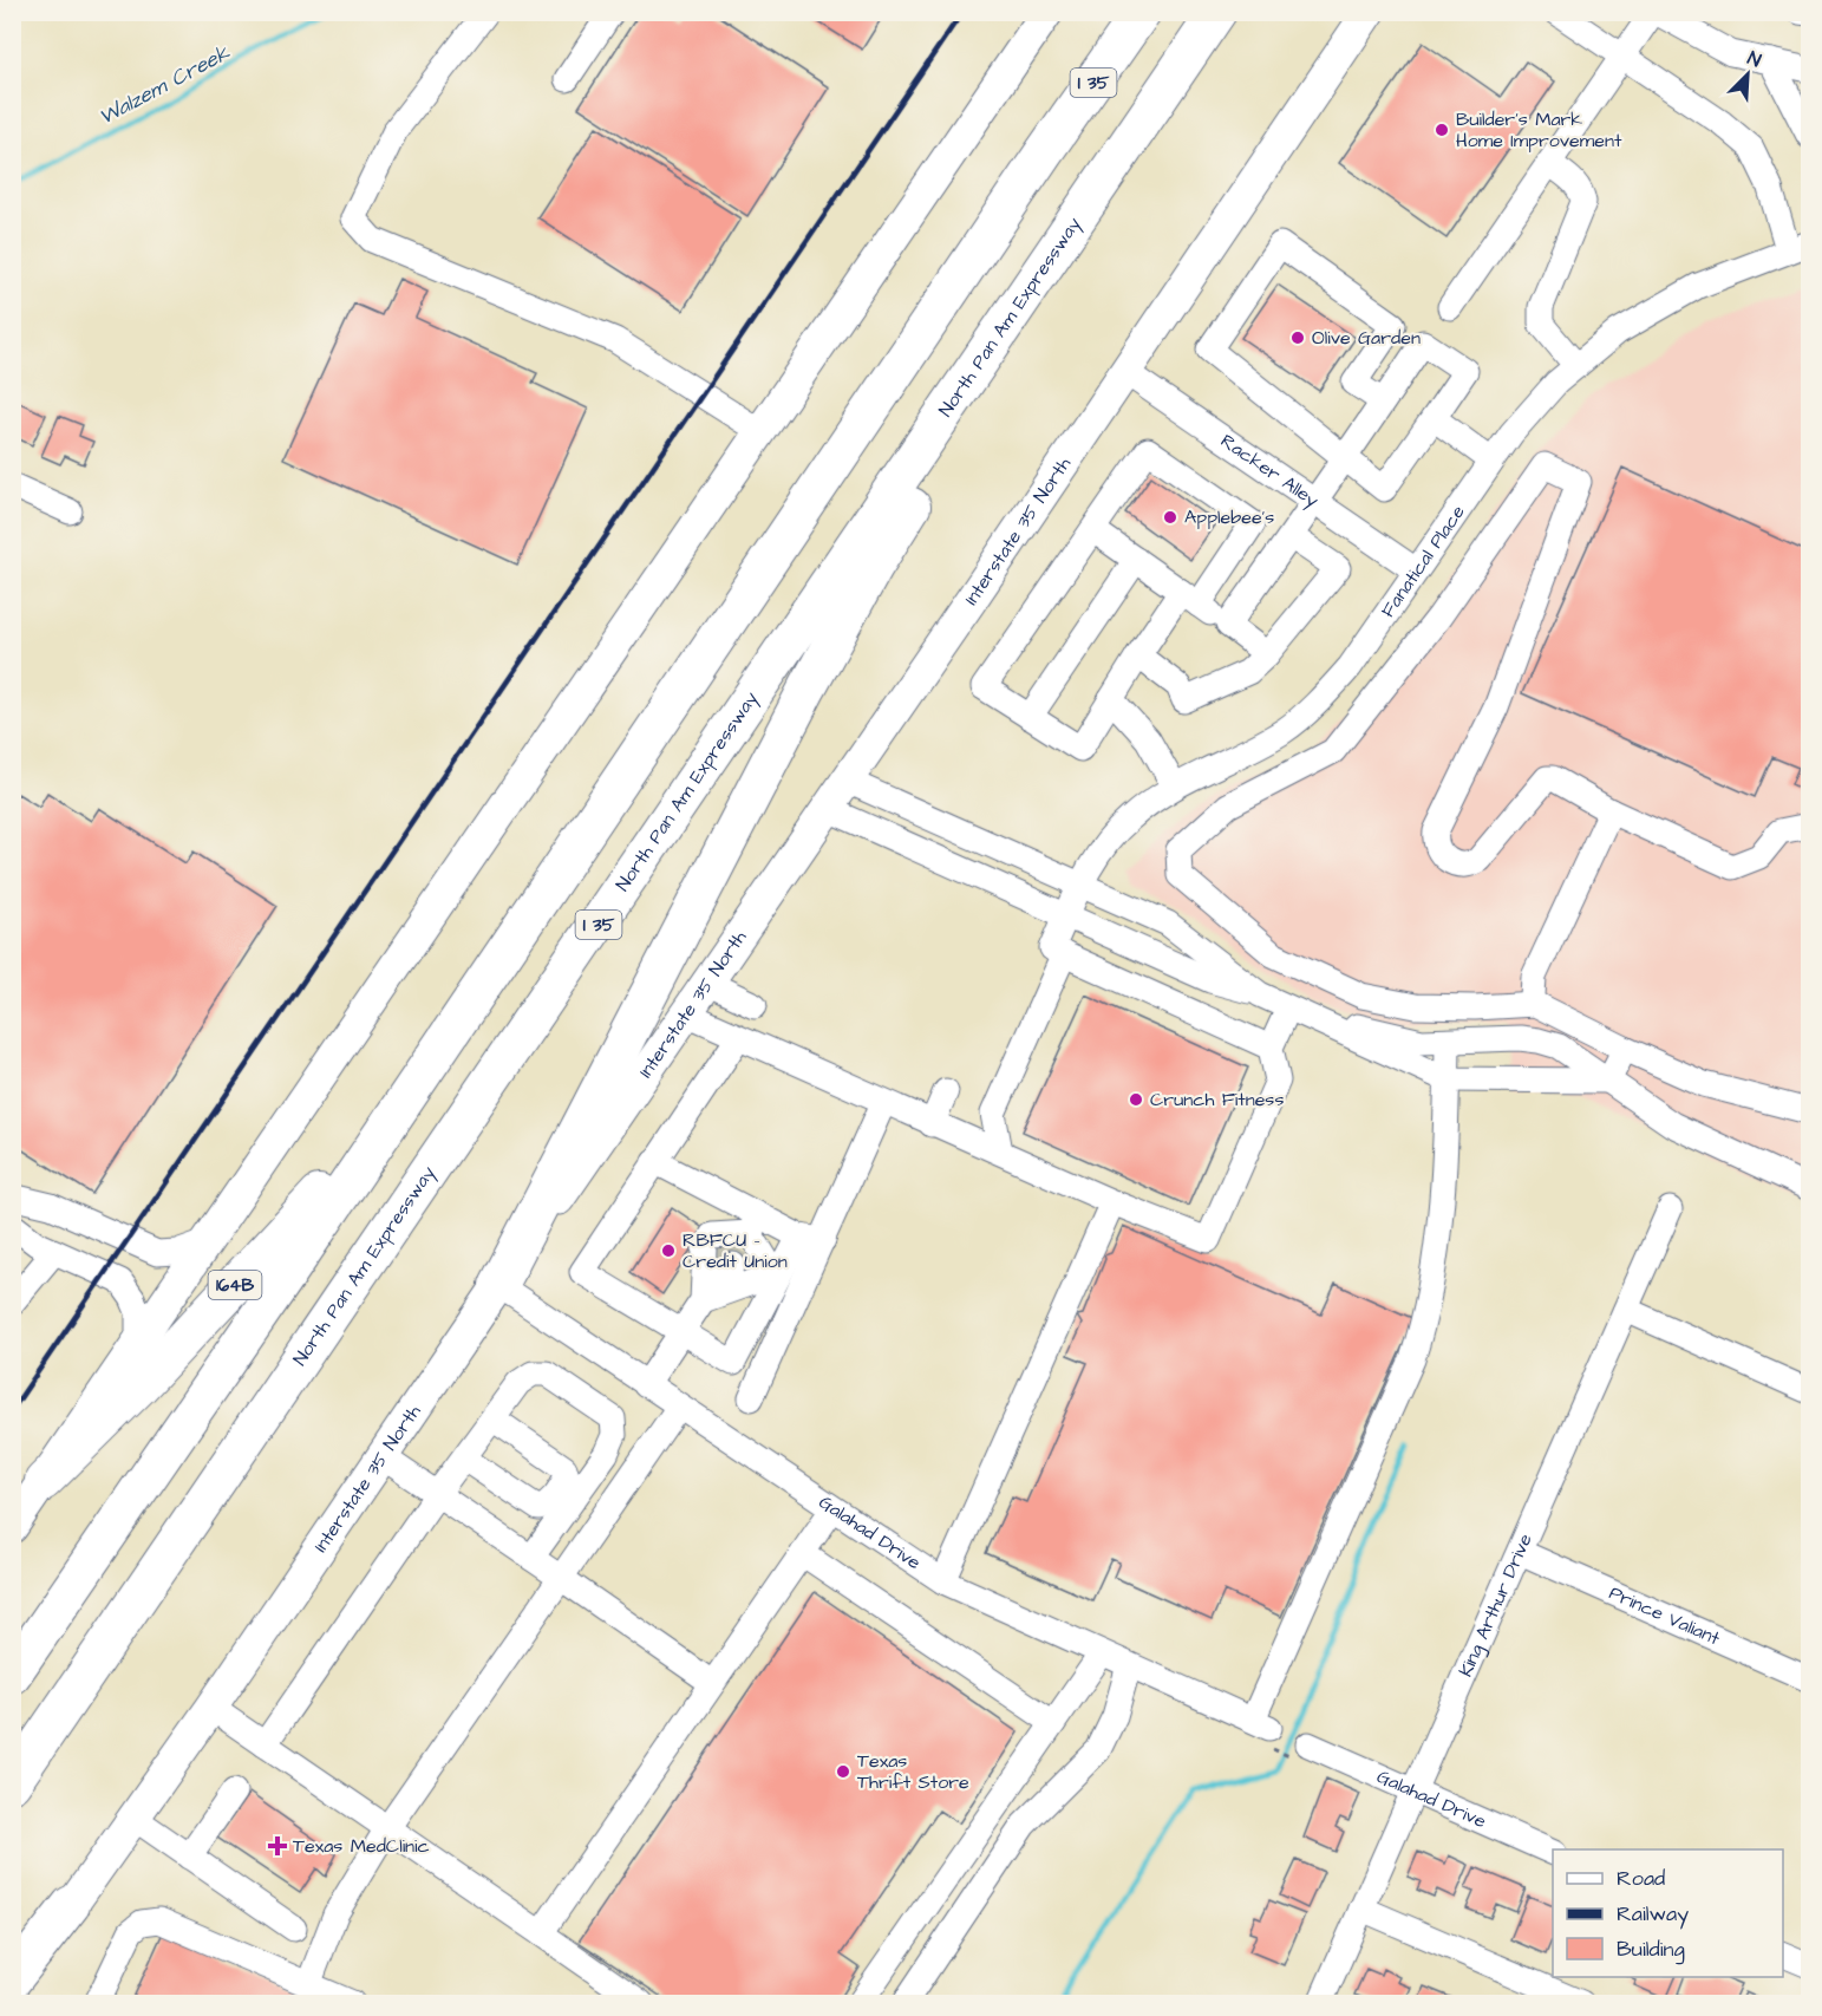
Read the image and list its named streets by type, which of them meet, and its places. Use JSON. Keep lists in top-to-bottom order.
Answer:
{
  "streets": {
    "highway": ["I 35", "North Pan Am Expressway", "164B"],
    "main road": ["Interstate 35 North"],
    "street": [
      "Racker Alley",
      "Fanatical Place",
      "Galahad Drive",
      "King Arthur Drive",
      "Prince Valiant"
    ]
  },
  "crossings": [
    ["I 35", "164B"],
    ["Racker Alley", "Interstate 35 North"],
    ["Racker Alley", "Fanatical Place"],
    ["Interstate 35 North", "Galahad Drive"],
    ["Galahad Drive", "King Arthur Drive"],
    ["King Arthur Drive", "Prince Valiant"]
  ],
  "water": ["Walzem Creek"],
  "places": {
    "other": [
      "Builder's Mark Home Improvement",
      "Olive Garden",
      "Applebee's",
      "Crunch Fitness",
      "RBFCU - Credit Union",
      "Texas Thrift Store"
    ],
    "health": ["Texas MedClinic"]
  },
  "legend": ["Road", "Railway", "Building"],
  "north": "top right"
}
